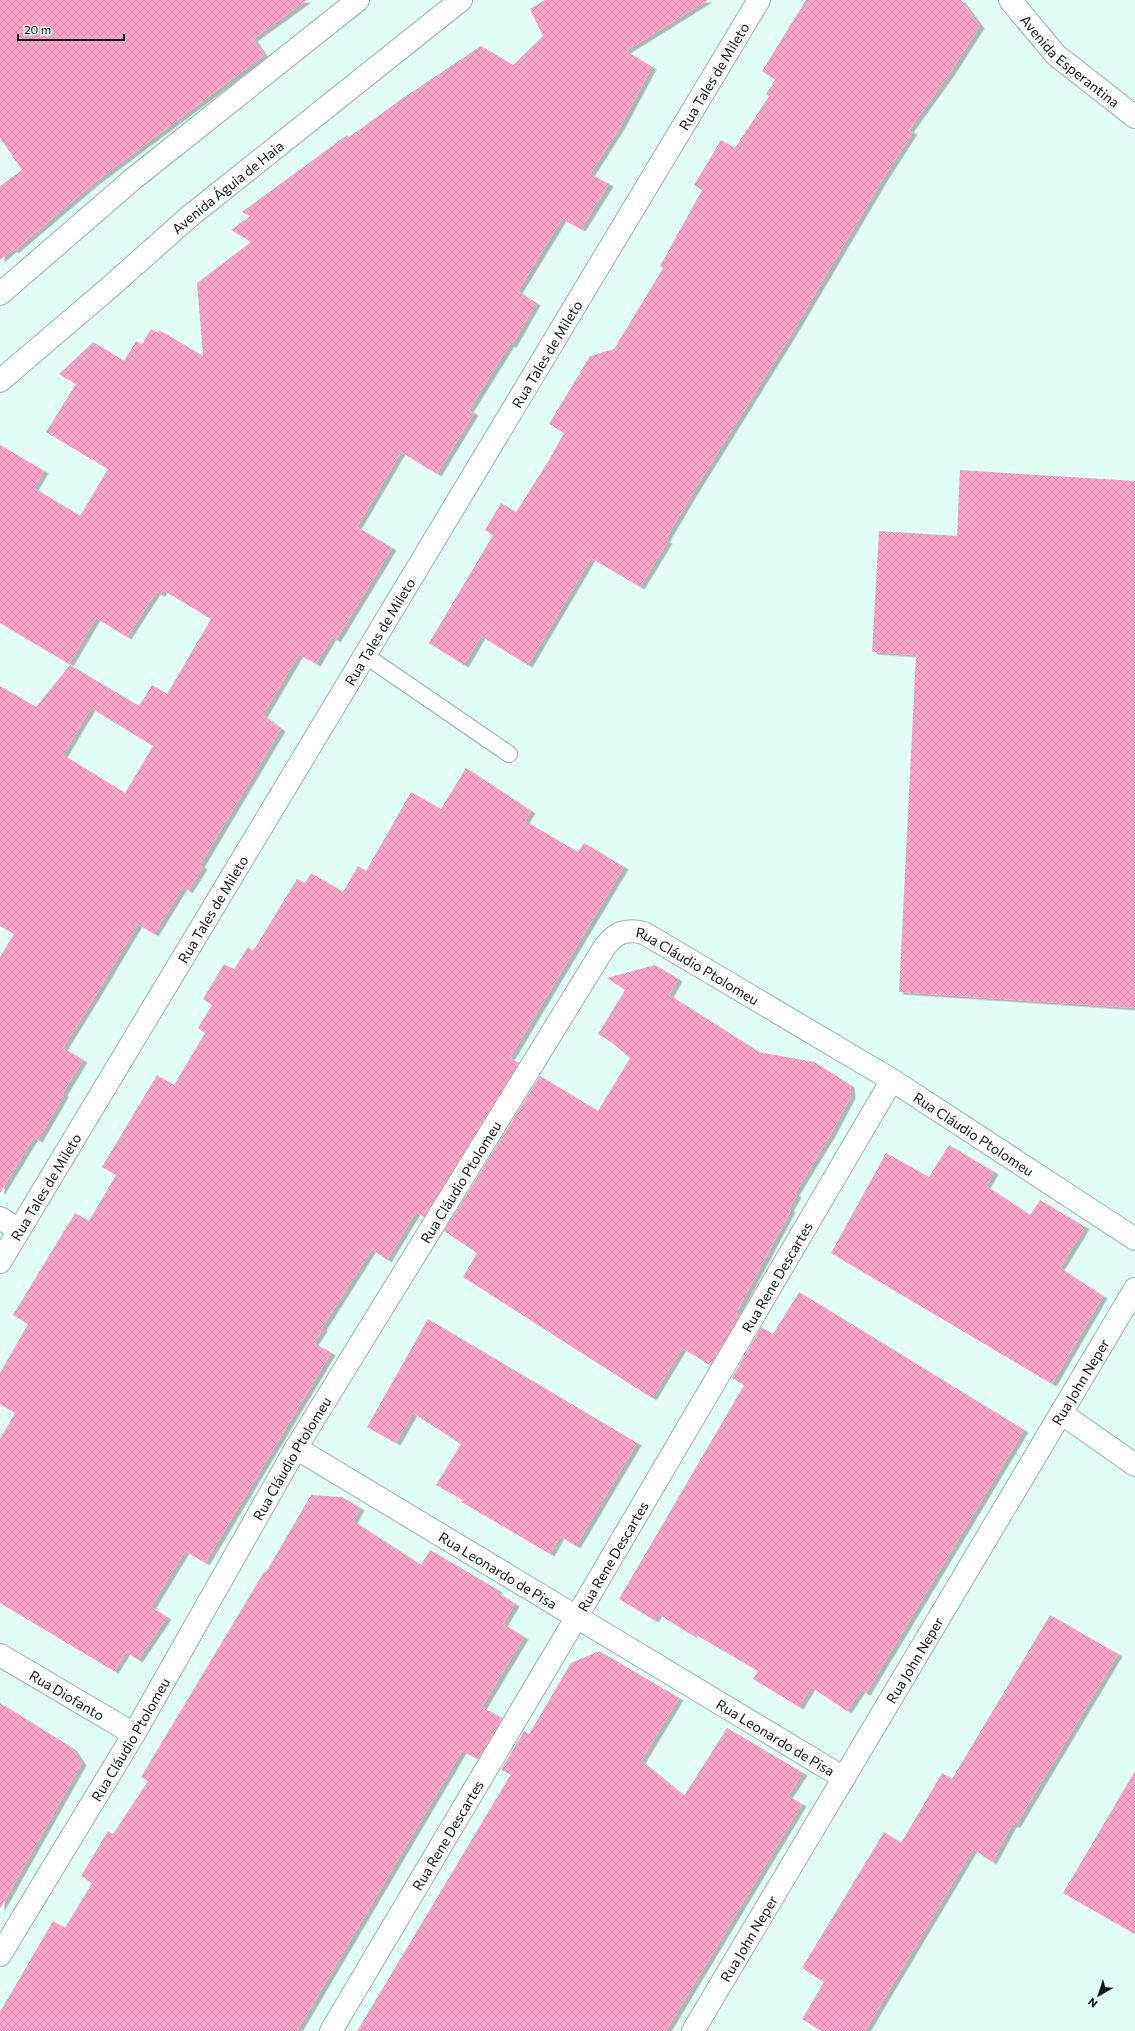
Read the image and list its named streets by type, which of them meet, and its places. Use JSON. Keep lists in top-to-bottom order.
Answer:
{
  "streets": {
    "street": [
      "Avenida Esperantina",
      "Rua Tales de Mileto",
      "Avenida Águia de Haia",
      "Rua Cláudio Ptolomeu",
      "Rua Rene Descartes",
      "Rua John Neper",
      "Rua Leonardo de Pisa",
      "Rua Diofanto"
    ]
  },
  "crossings": [
    ["Rua Cláudio Ptolomeu", "Rua Rene Descartes"],
    ["Rua Cláudio Ptolomeu", "Rua Leonardo de Pisa"],
    ["Rua Cláudio Ptolomeu", "Rua Diofanto"],
    ["Rua Rene Descartes", "Rua Leonardo de Pisa"],
    ["Rua John Neper", "Rua Leonardo de Pisa"]
  ],
  "scale_bar": "20 m",
  "north": "bottom left"
}
